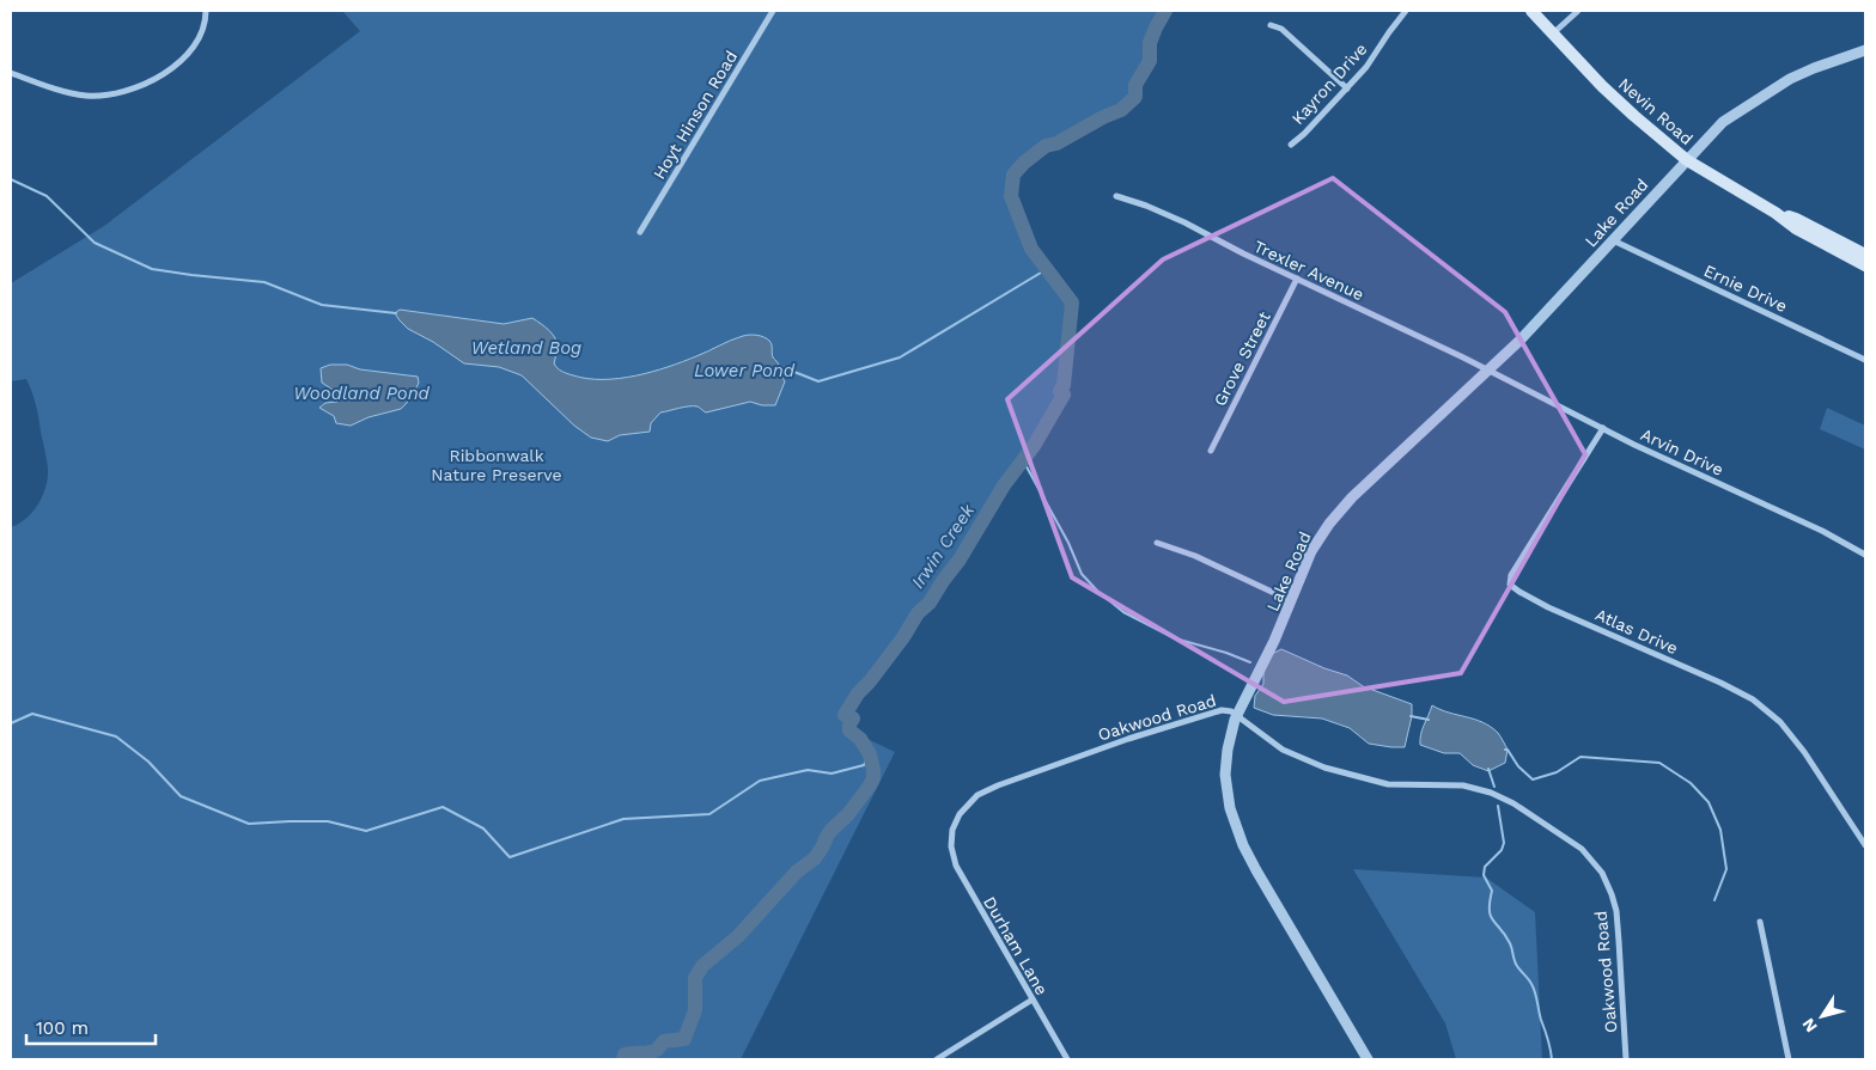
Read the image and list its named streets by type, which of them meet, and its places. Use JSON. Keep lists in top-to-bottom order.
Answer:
{
  "streets": {
    "main road": ["Nevin Road"],
    "street": [
      "Kayron Drive",
      "Hoyt Hinson Road",
      "Lake Road",
      "Trexler Avenue",
      "Ernie Drive",
      "Grove Street",
      "Arvin Drive",
      "Atlas Drive",
      "Oakwood Road",
      "Durham Lane"
    ]
  },
  "crossings": [
    ["Nevin Road", "Lake Road"],
    ["Lake Road", "Trexler Avenue"],
    ["Lake Road", "Ernie Drive"],
    ["Lake Road", "Arvin Drive"],
    ["Lake Road", "Oakwood Road"],
    ["Trexler Avenue", "Grove Street"],
    ["Trexler Avenue", "Arvin Drive"],
    ["Arvin Drive", "Atlas Drive"],
    ["Oakwood Road", "Durham Lane"]
  ],
  "water": [
    "Wetland Bog",
    "Lower Pond",
    "Woodland Pond",
    "Irwin Creek"
  ],
  "parks": ["Ribbonwalk Nature Preserve"],
  "scale_bar": "100 m",
  "north": "bottom left"
}
